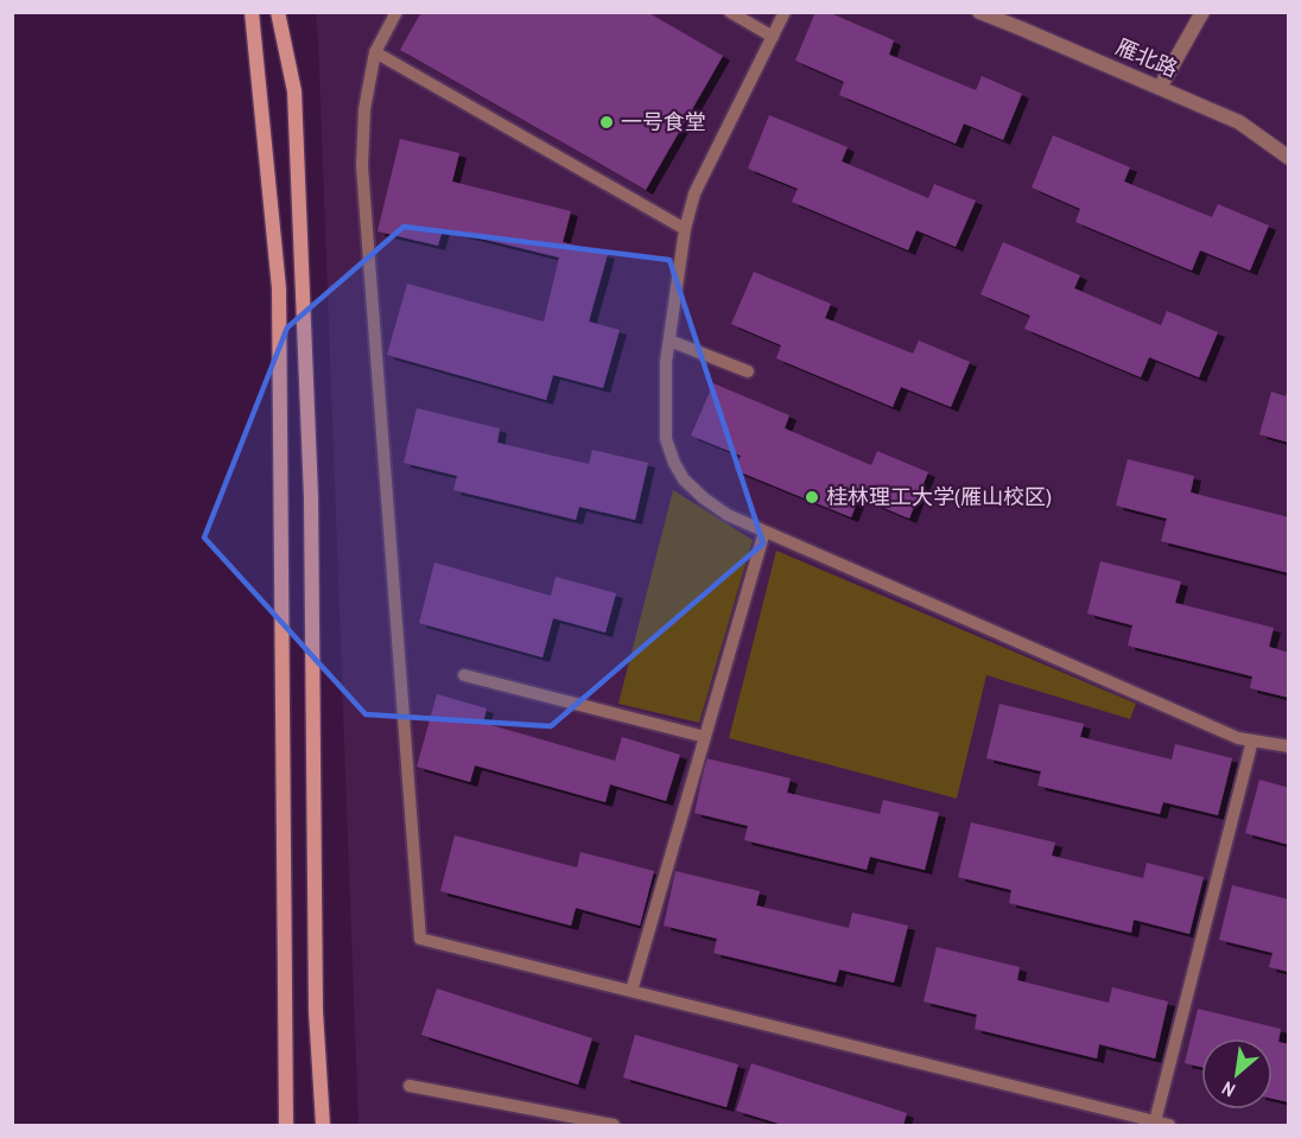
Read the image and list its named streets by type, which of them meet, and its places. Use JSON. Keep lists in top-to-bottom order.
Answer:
{
  "streets": {
    "street": ["雁北路"]
  },
  "places": ["一号食堂", "桂林理工大学(雁山校区)"],
  "north": "bottom left"
}
